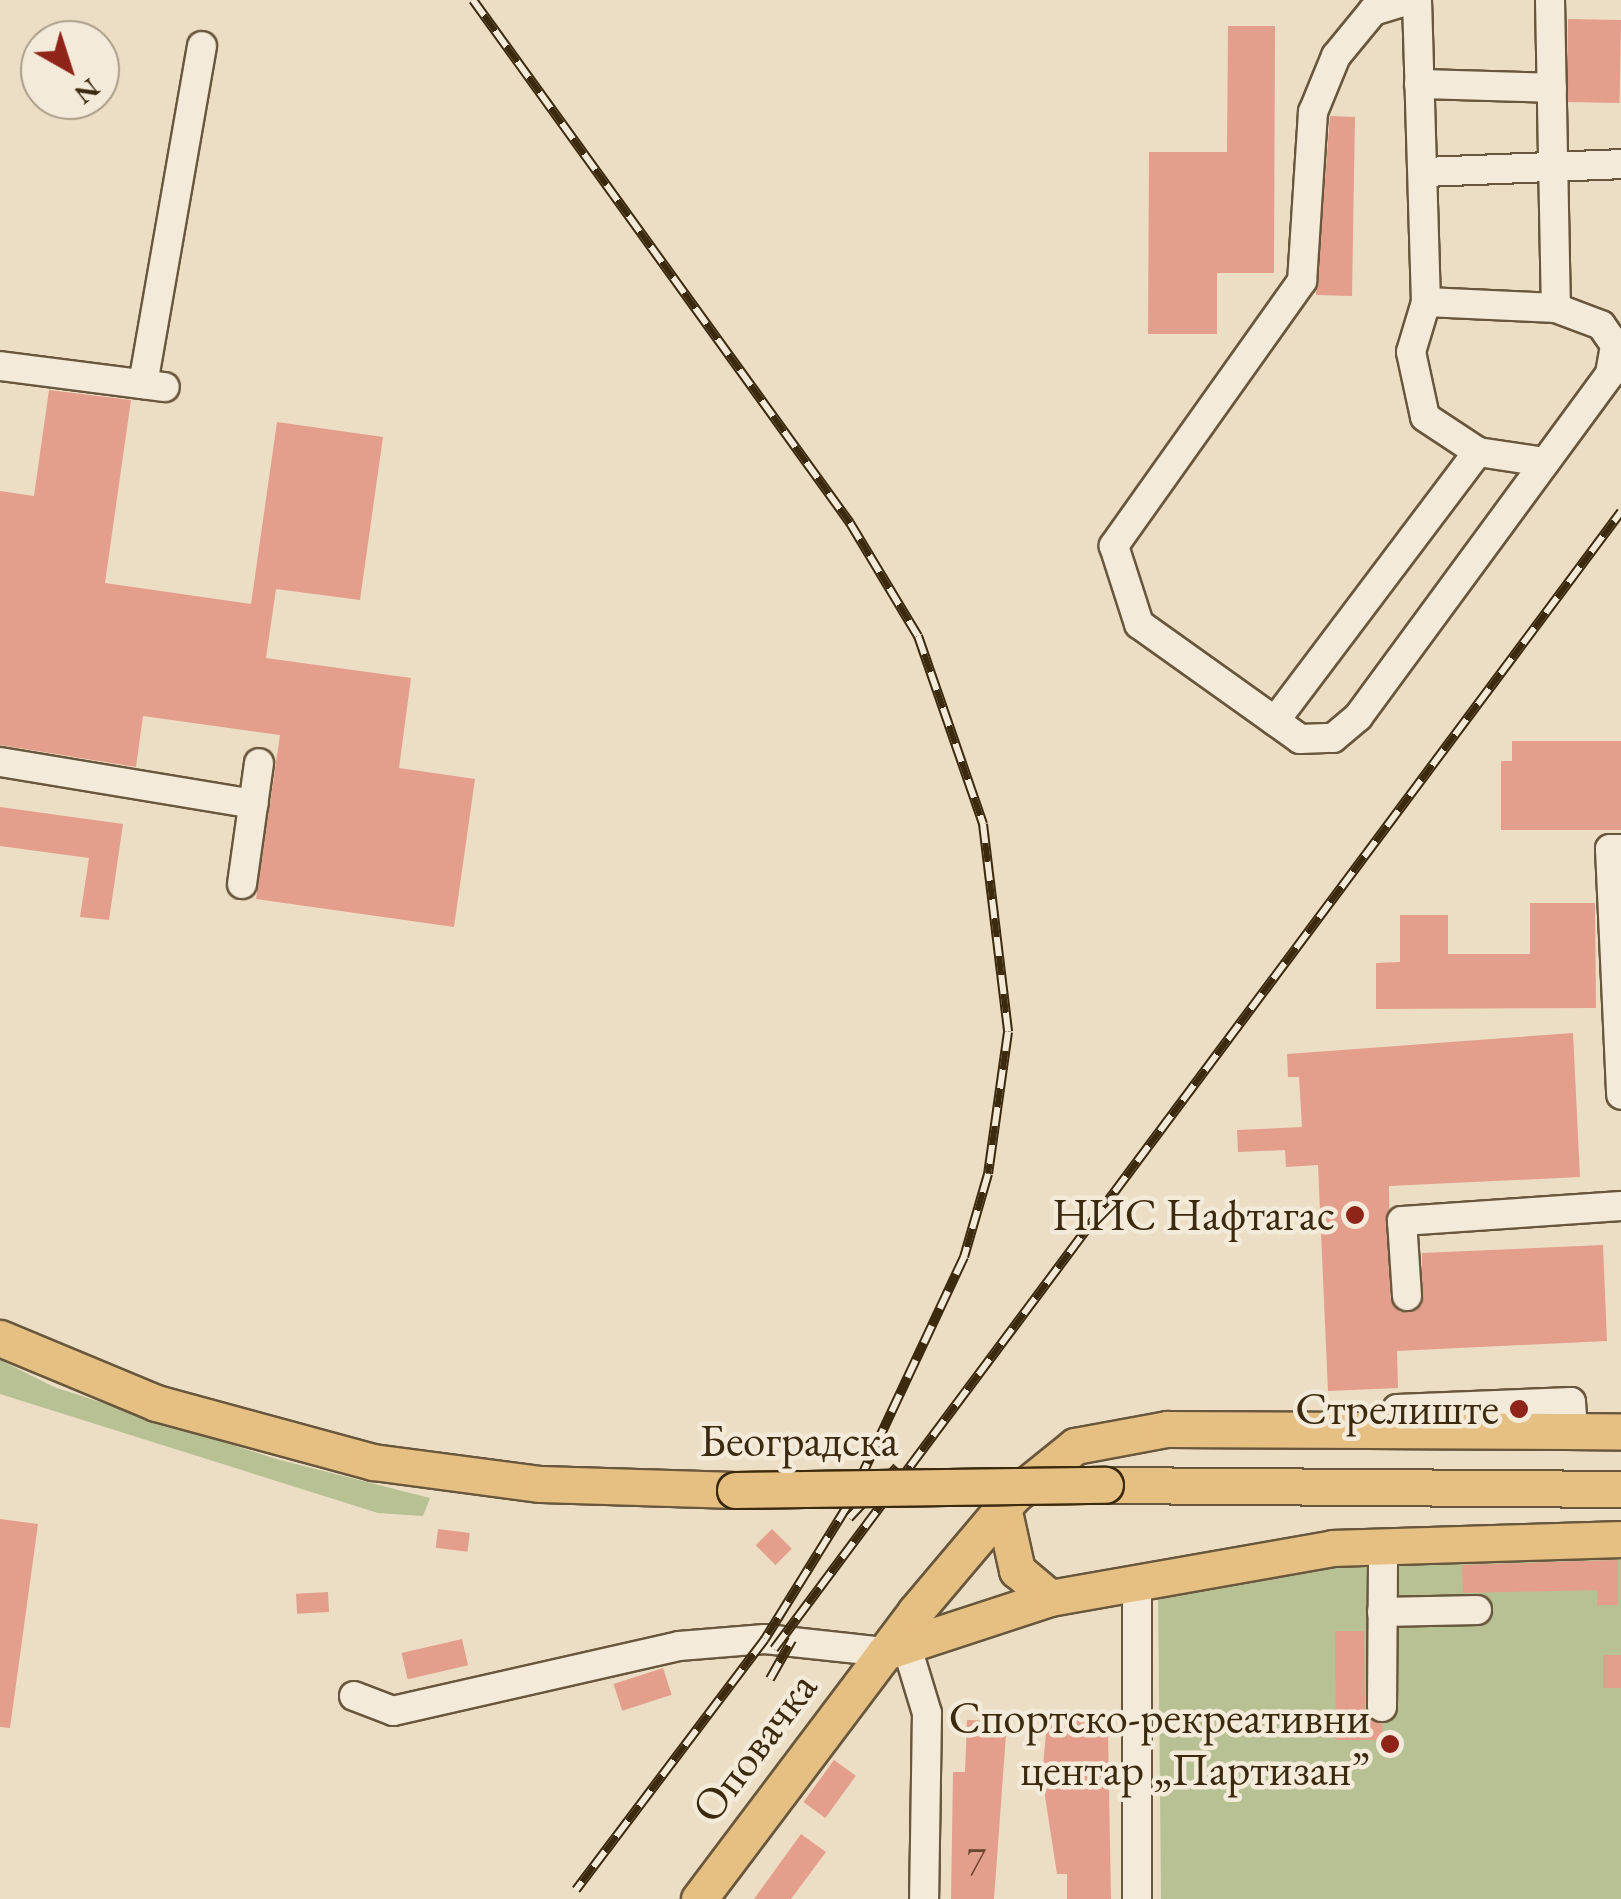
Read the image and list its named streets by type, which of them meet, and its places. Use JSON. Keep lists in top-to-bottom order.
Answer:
{
  "streets": {
    "main road": ["Београдска", "Оповачка"]
  },
  "places": ["НИС Нафтагас", "Стрелиште", "Спортско-рекреативни центар „Партизан”"],
  "house_numbers": ["7"],
  "north": "bottom right"
}
